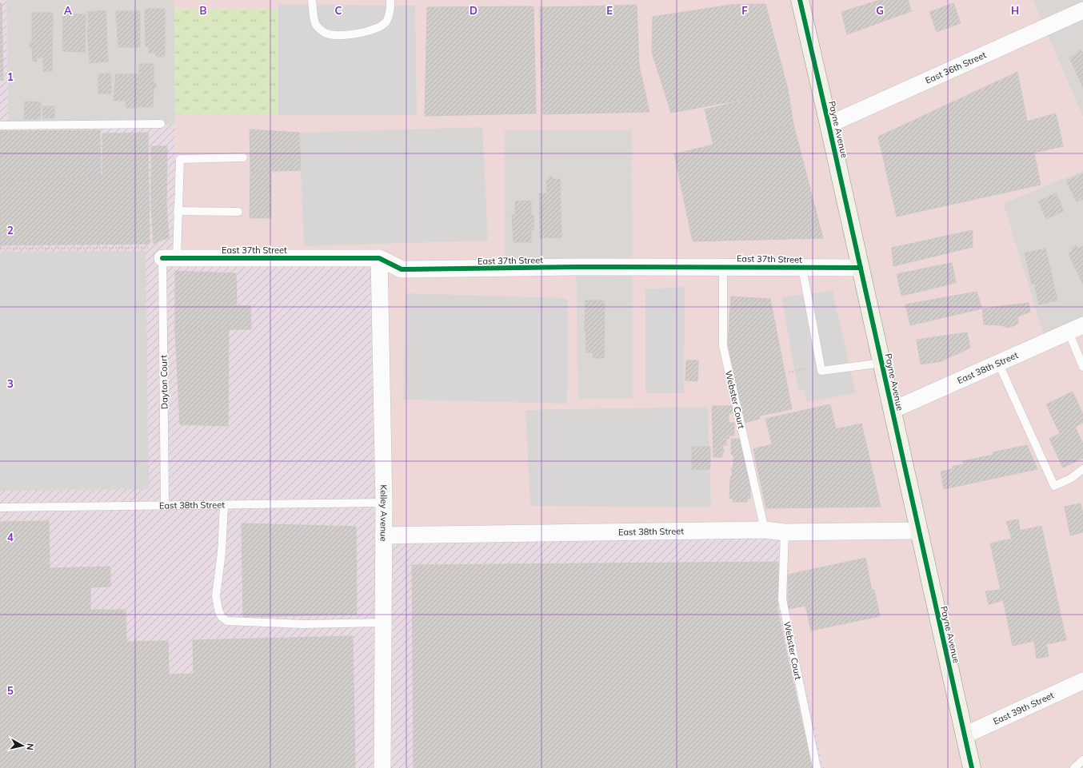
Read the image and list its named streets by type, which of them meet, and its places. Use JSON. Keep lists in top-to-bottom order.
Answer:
{
  "streets": {
    "street": [
      "East 36th Street",
      "Payne Avenue",
      "East 37th Street",
      "East 38th Street",
      "Kelley Avenue",
      "East 39th Street"
    ],
    "lane": ["Dayton Court", "Webster Court"]
  },
  "crossings": [
    ["East 36th Street", "Payne Avenue"],
    ["Payne Avenue", "East 37th Street"],
    ["Payne Avenue", "East 38th Street"],
    ["Payne Avenue", "East 39th Street"],
    ["East 37th Street", "Dayton Court"],
    ["East 37th Street", "Webster Court"],
    ["East 37th Street", "Kelley Avenue"],
    ["East 38th Street", "Dayton Court"],
    ["East 38th Street", "Webster Court"],
    ["East 38th Street", "Kelley Avenue"]
  ],
  "north": "right",
  "grid": {
    "columns": [
      "A",
      "B",
      "C",
      "D",
      "E",
      "F",
      "G",
      "H"
    ],
    "rows": [
      "1",
      "2",
      "3",
      "4",
      "5"
    ]
  }
}
